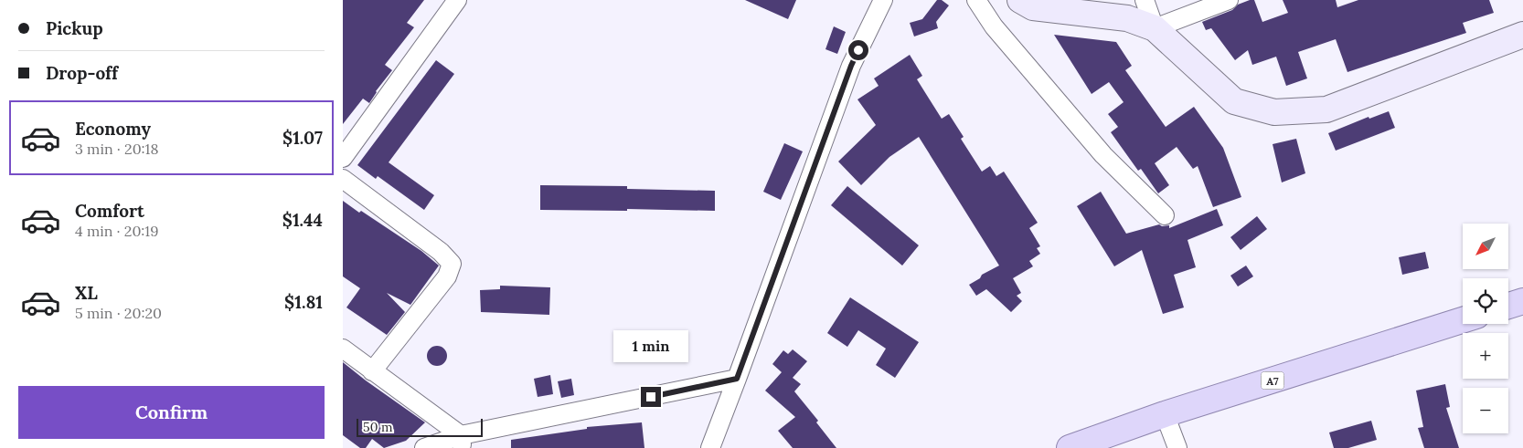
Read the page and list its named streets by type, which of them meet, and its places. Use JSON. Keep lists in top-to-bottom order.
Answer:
{
  "streets": {
    "main road": ["A7"]
  },
  "scale_bar": "50 m",
  "north": "bottom left",
  "page": {
    "banner": ["Pickup", "Drop-off"],
    "list": [
      {
        "name": "Economy",
        "note": "3 min · 20:18",
        "value": "$1.07"
      },
      {
        "name": "Comfort",
        "note": "4 min · 20:19",
        "value": "$1.44"
      },
      {
        "name": "XL",
        "note": "5 min · 20:20",
        "value": "$1.81"
      }
    ],
    "map_buttons": ["+", "−"],
    "bubble": "1 min",
    "buttons": "Confirm",
    "scale": "50 m"
  }
}
